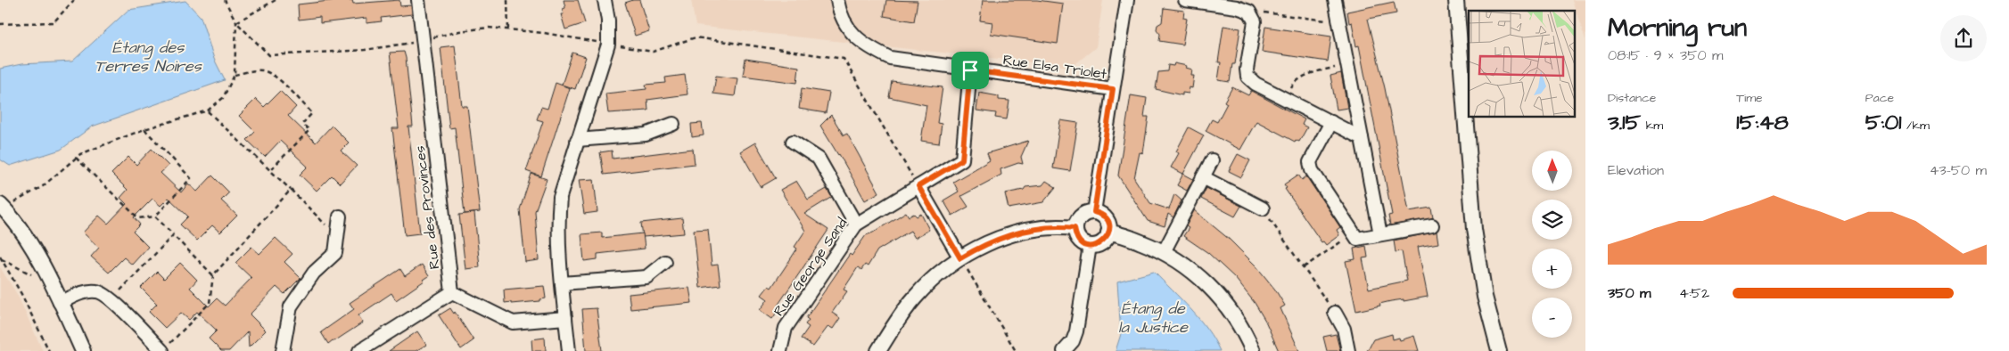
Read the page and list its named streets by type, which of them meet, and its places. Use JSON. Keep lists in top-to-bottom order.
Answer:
{
  "streets": {
    "street": ["Rue Elsa Triolet", "Rue des Provinces", "Rue George Sand"]
  },
  "crossings": [
    ["Rue Elsa Triolet", "Rue George Sand"]
  ],
  "water": ["Étang des Terres Noires", "Étang de la Justice"],
  "north": "top",
  "page": {
    "heading": ["Morning run", "08:15 · 9 × 350 m"],
    "stats": [
      ["Distance", "3.15 km"],
      ["Time", "15:48"],
      ["Pace", "5:01 /km"]
    ],
    "map_buttons": ["+", "−"],
    "chart": ["Elevation", "43–50 m"],
    "list": [
      {
        "name": "350 m",
        "note": "4:52"
      }
    ]
  }
}
